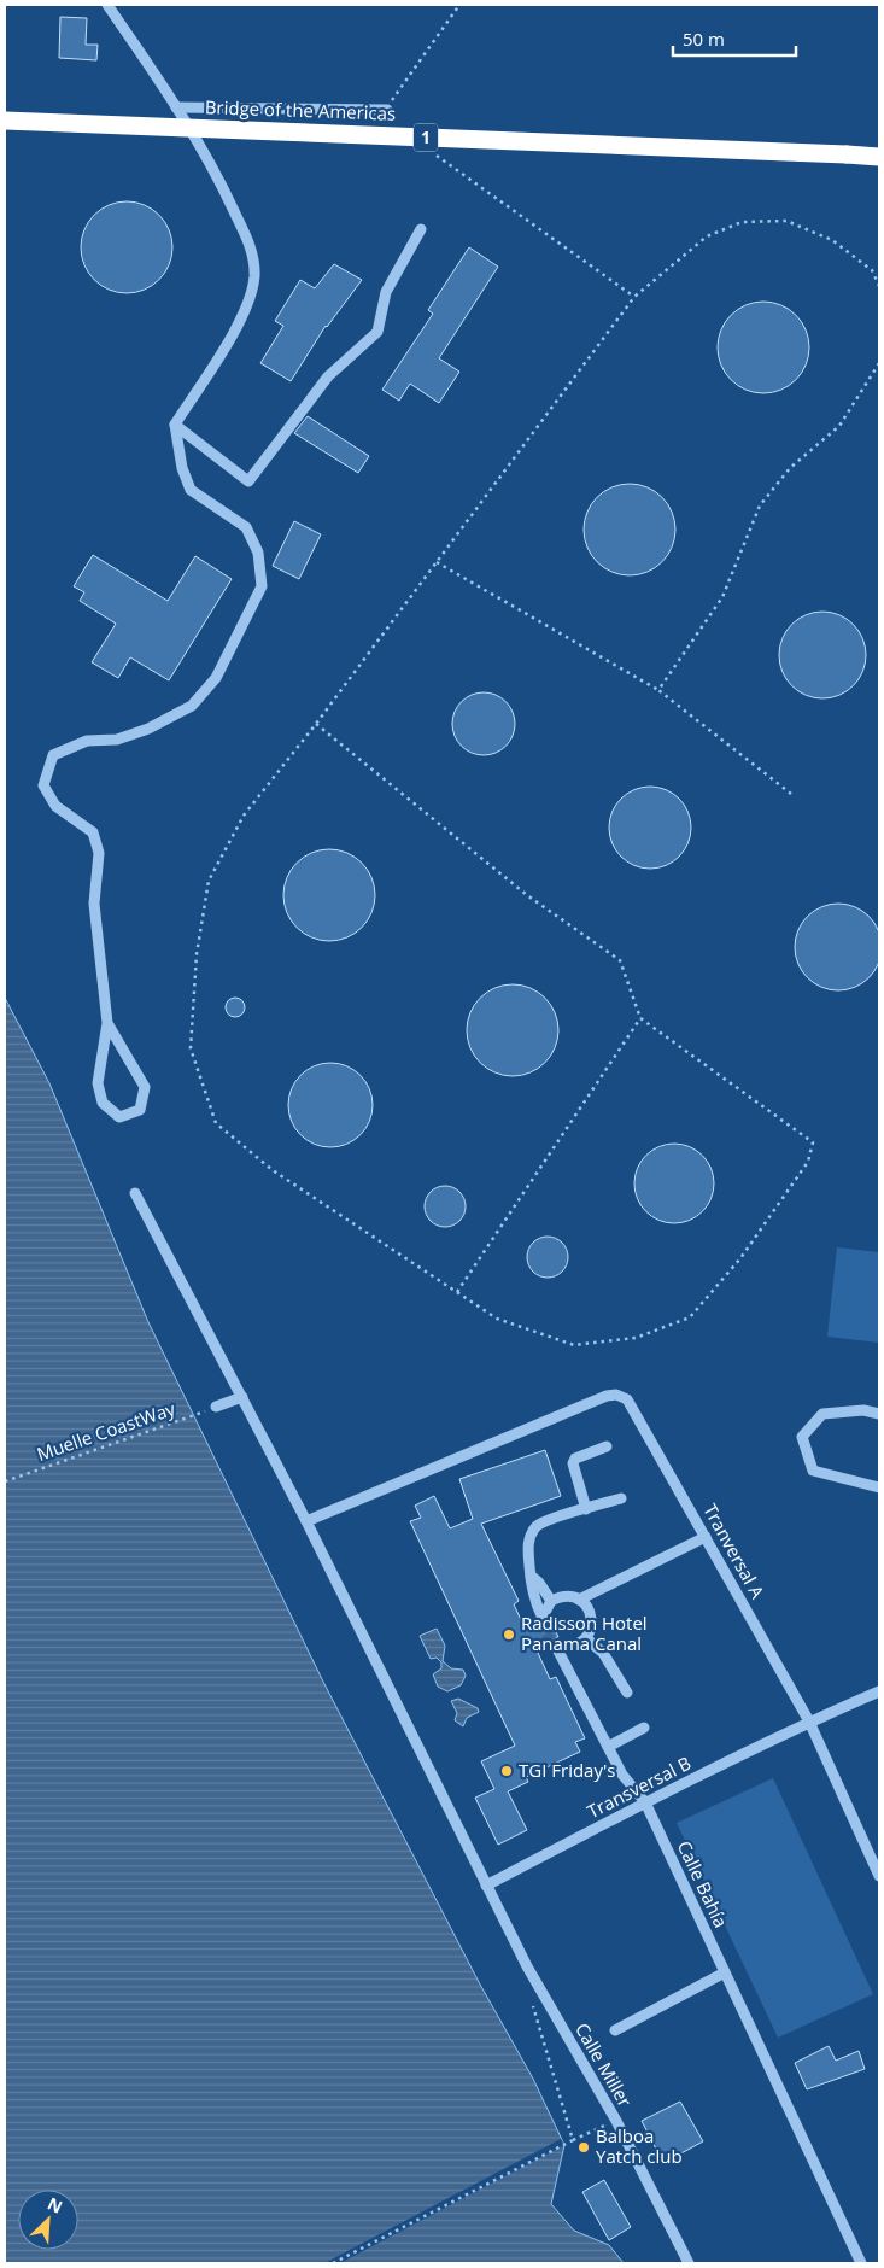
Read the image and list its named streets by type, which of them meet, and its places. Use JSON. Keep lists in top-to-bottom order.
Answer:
{
  "streets": {
    "highway": ["Bridge of the Americas", "1"],
    "street": [
      "Tranversal A",
      "Transversal B",
      "Calle Bahía",
      "Calle Miller"
    ],
    "path": ["Muelle CoastWay"]
  },
  "crossings": [
    ["Tranversal A", "Transversal B"],
    ["Tranversal A", "Calle Miller"],
    ["Transversal B", "Calle Bahía"],
    ["Transversal B", "Calle Miller"]
  ],
  "places": ["Radisson Hotel Panama Canal", "TGI Friday's", "Balboa Yatch club"],
  "scale_bar": "50 m",
  "north": "top right"
}
